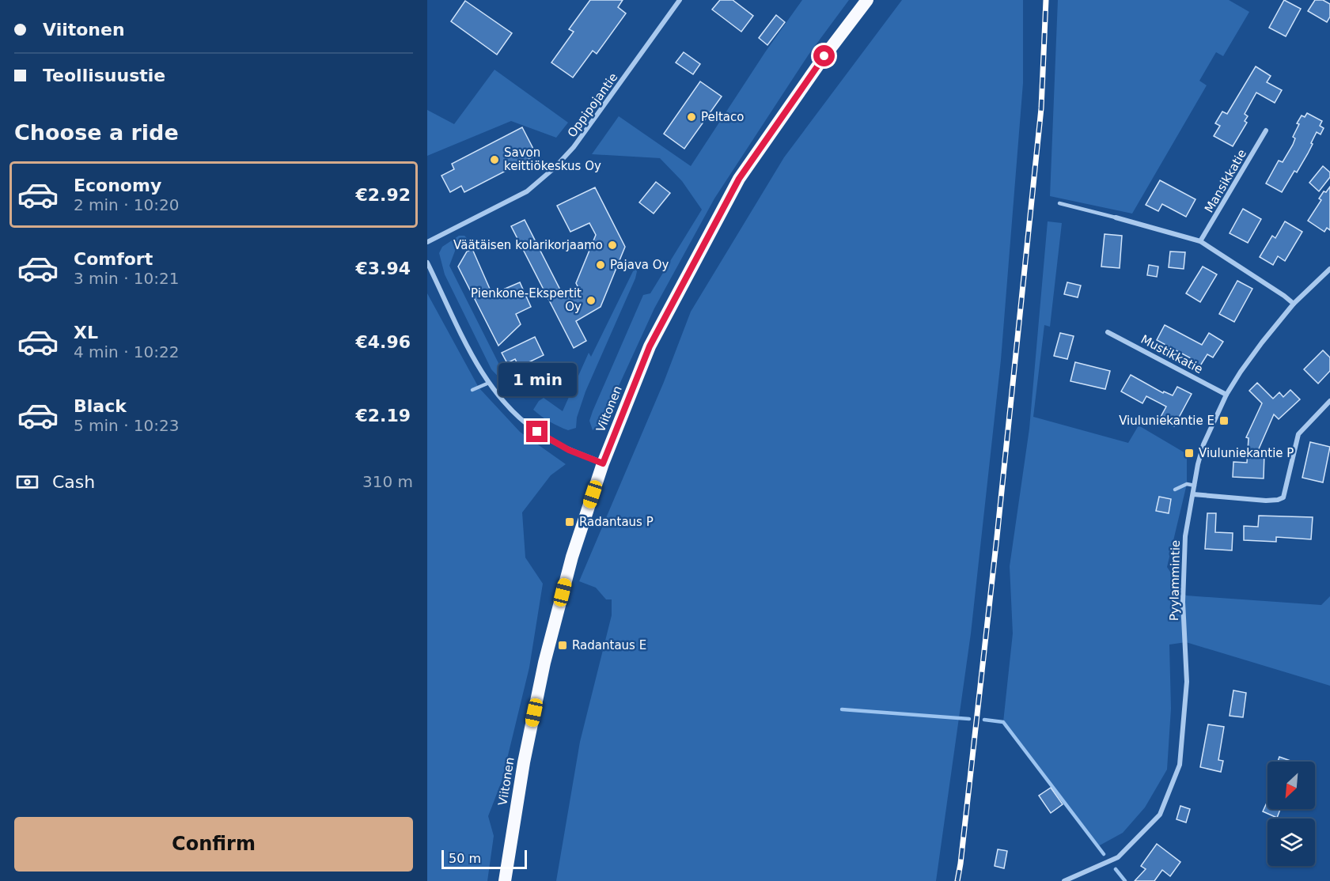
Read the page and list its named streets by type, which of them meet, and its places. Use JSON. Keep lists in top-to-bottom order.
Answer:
{
  "streets": {
    "highway": ["Viitonen"],
    "street": [
      "Oppipojantie",
      "Mansikkatie",
      "Mustikkatie",
      "Pyylammintie"
    ]
  },
  "crossings": [
    ["Mustikkatie", "Pyylammintie"]
  ],
  "places": {
    "other": [
      "Peltaco",
      "Savon keittiökeskus Oy",
      "Väätäisen kolarikorjaamo",
      "Pajava Oy",
      "Pienkone-Ekspertit Oy"
    ],
    "transit": [
      "Viuluniekantie E",
      "Viuluniekantie P",
      "Radantaus P",
      "Radantaus E"
    ]
  },
  "scale_bar": "50 m",
  "north": "bottom left",
  "page": {
    "banner": ["Viitonen", "Teollisuustie"],
    "heading": "Choose a ride",
    "list": [
      {
        "name": "Economy",
        "note": "2 min · 10:20",
        "value": "€2.92"
      },
      {
        "name": "Comfort",
        "note": "3 min · 10:21",
        "value": "€3.94"
      },
      {
        "name": "XL",
        "note": "4 min · 10:22",
        "value": "€4.96"
      },
      {
        "name": "Black",
        "note": "5 min · 10:23",
        "value": "€2.19"
      }
    ],
    "bubble": "1 min",
    "pay": ["Cash", "310 m"],
    "buttons": "Confirm",
    "scale": "50 m"
  }
}
